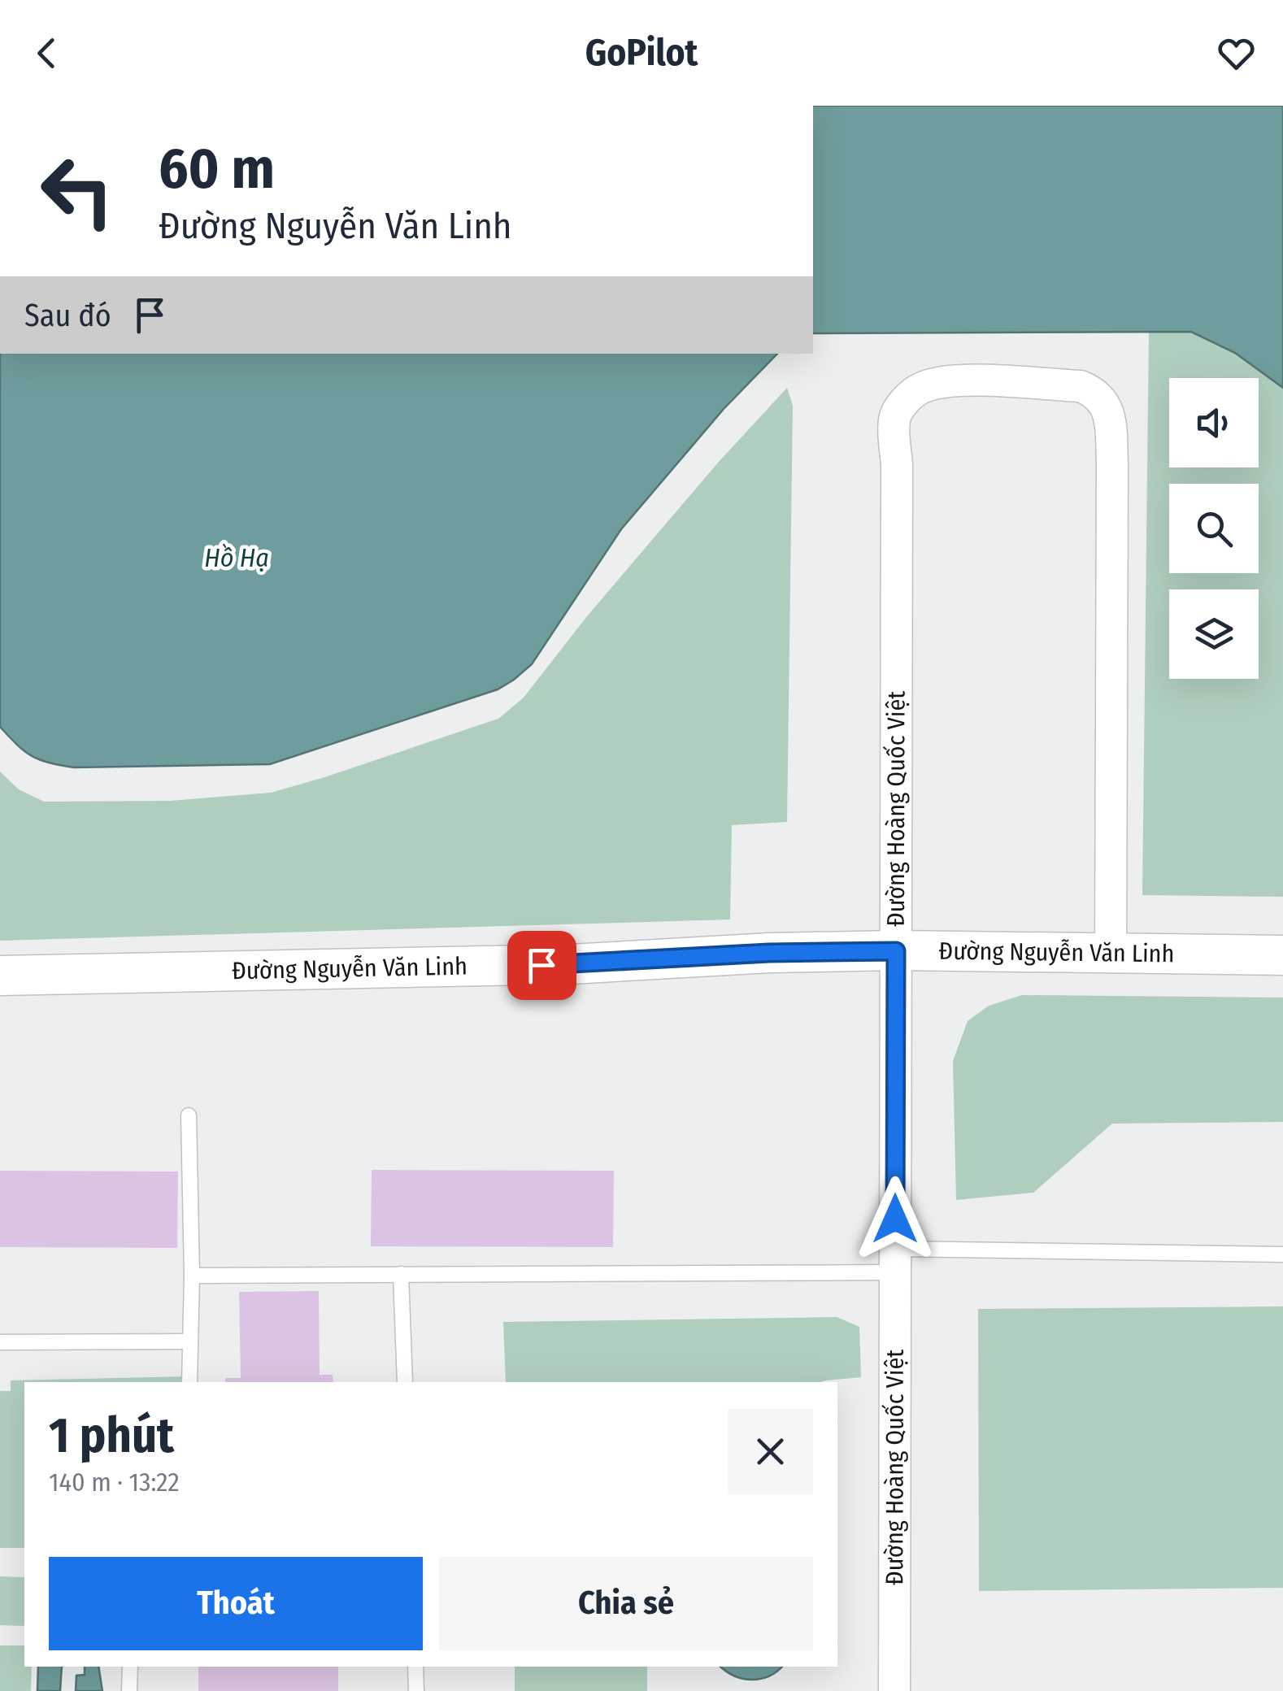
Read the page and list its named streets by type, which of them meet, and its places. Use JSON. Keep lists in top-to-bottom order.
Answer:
{
  "streets": {
    "street": ["Đường Hoàng Quốc Việt", "Đường Nguyễn Văn Linh"]
  },
  "crossings": [
    ["Đường Hoàng Quốc Việt", "Đường Nguyễn Văn Linh"]
  ],
  "water": ["Hồ Hạ"],
  "page": {
    "header": "GoPilot",
    "turn": ["60 m", "Đường Nguyễn Văn Linh"],
    "then": "Sau đó",
    "heading": ["1 phút", "140 m · 13:22"],
    "buttons": ["Thoát", "Chia sẻ"]
  }
}
